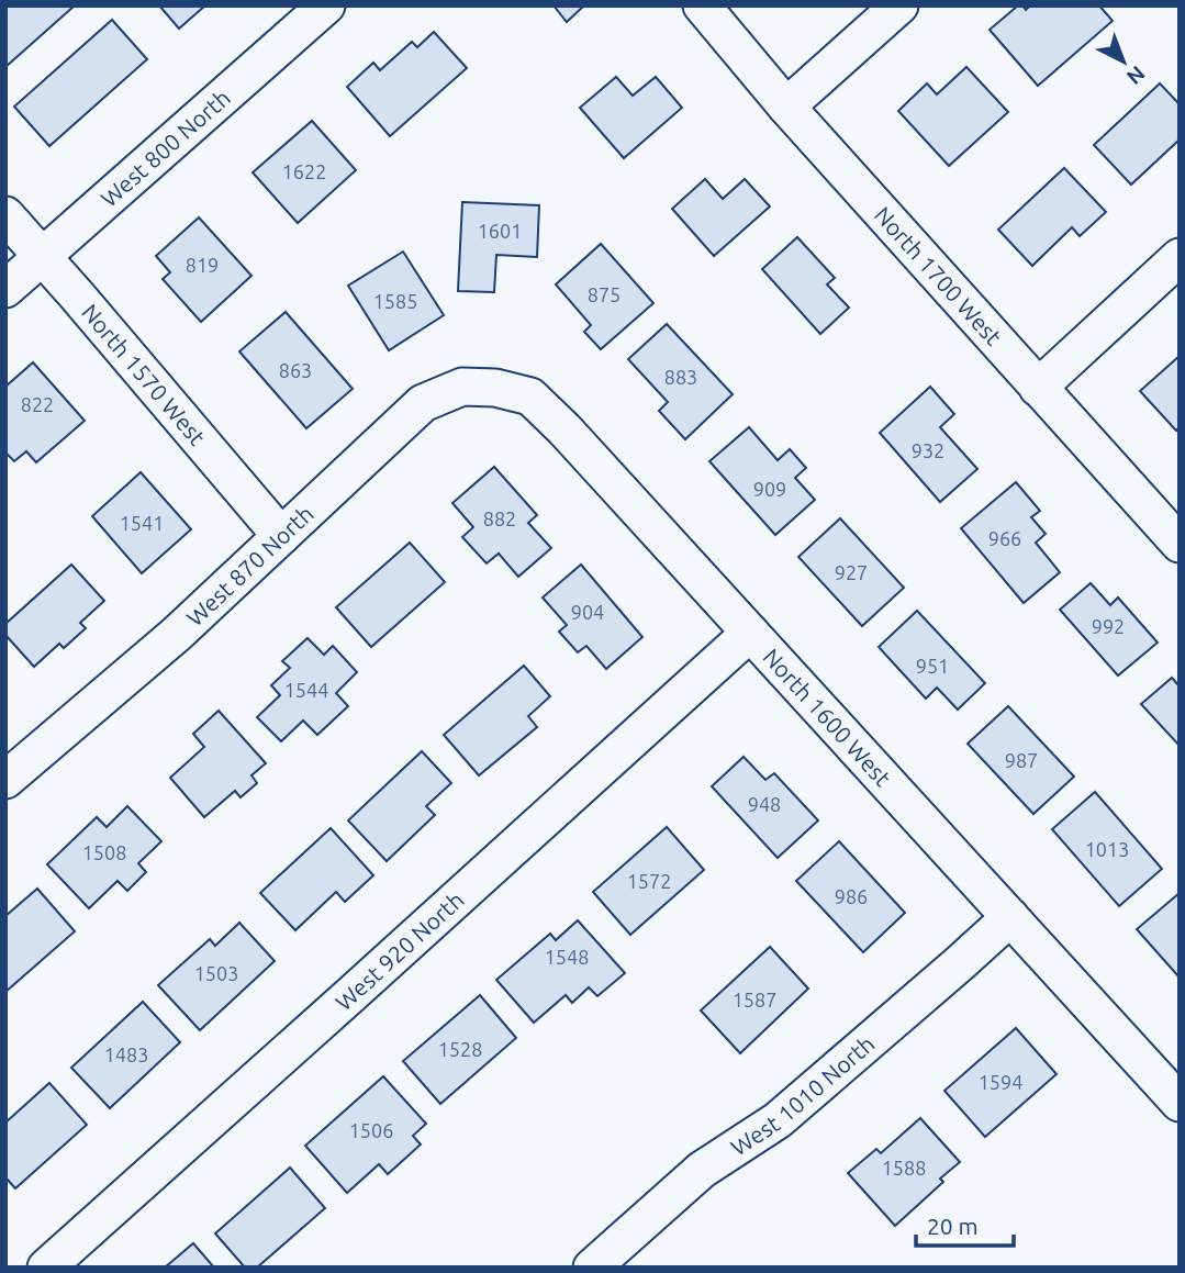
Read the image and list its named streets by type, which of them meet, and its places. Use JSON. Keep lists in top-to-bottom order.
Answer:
{
  "streets": {
    "street": [
      "West 800 North",
      "North 1700 West",
      "North 1570 West",
      "West 870 North",
      "North 1600 West",
      "West 920 North",
      "West 1010 North"
    ]
  },
  "crossings": [
    ["West 800 North", "North 1570 West"],
    ["North 1570 West", "West 870 North"],
    ["West 870 North", "North 1600 West"],
    ["North 1600 West", "West 920 North"],
    ["North 1600 West", "West 1010 North"]
  ],
  "house_numbers": [
    "1622",
    "1601",
    "819",
    "875",
    "1585",
    "863",
    "883",
    "822",
    "932",
    "909",
    "882",
    "1541",
    "966",
    "927",
    "904",
    "992",
    "951",
    "1544",
    "987",
    "948",
    "1013",
    "1508",
    "1572",
    "986",
    "1548",
    "1503",
    "1587",
    "1528",
    "1483",
    "1594",
    "1506",
    "1588"
  ],
  "scale_bar": "20 m",
  "north": "bottom right"
}
